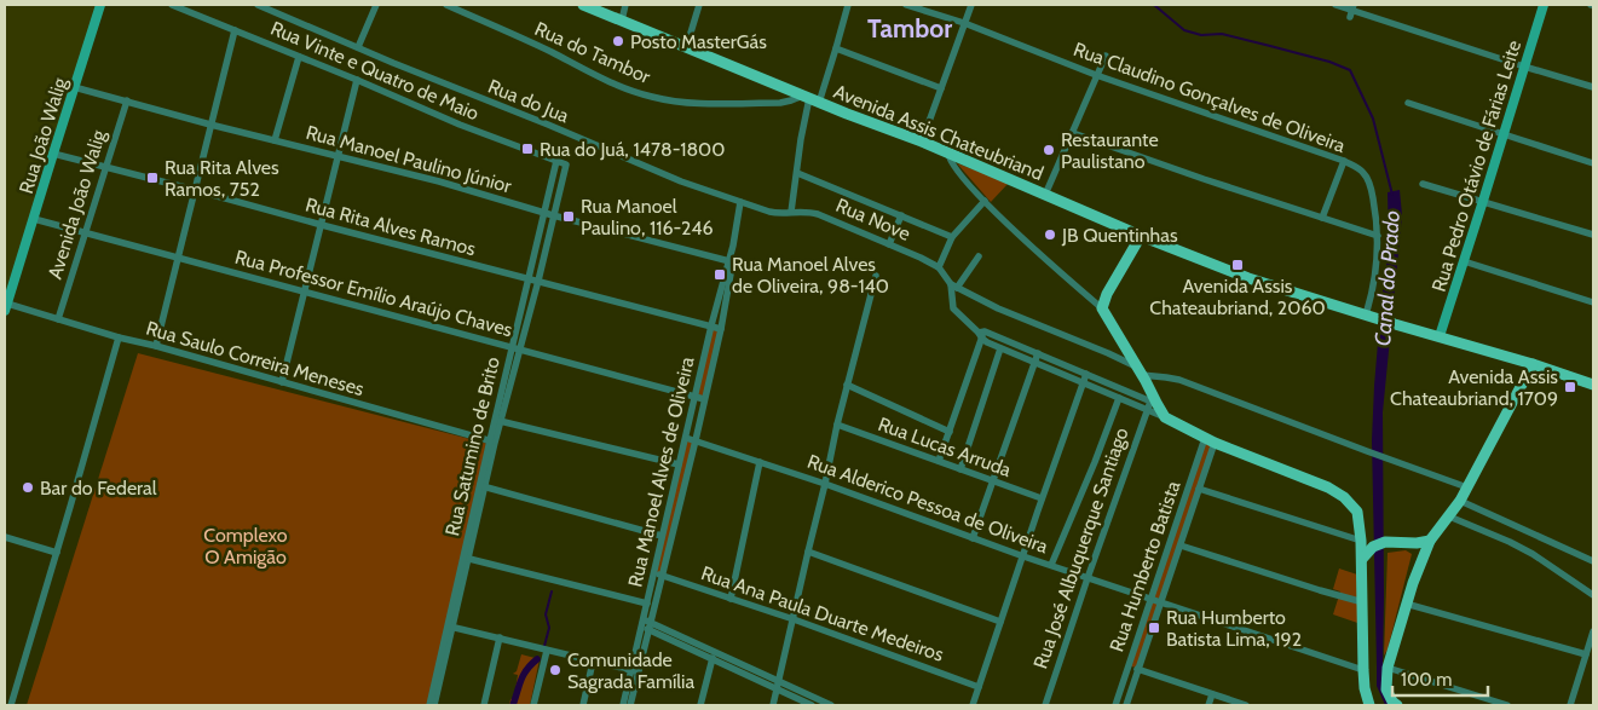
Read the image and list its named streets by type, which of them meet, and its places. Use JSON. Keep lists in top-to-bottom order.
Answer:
{
  "streets": {
    "main road": ["Avenida Assis Chateubriand", "Rua João Walig", "Rua Pedro Otávio de Fárias Leite"],
    "street": [
      "Rua do Tambor",
      "Rua Vinte e Quatro de Maio",
      "Rua Claudino Gonçalves de Oliveira",
      "Rua do Jua",
      "Rua Manoel Paulino Júnior",
      "Avenida João Walig",
      "Rua Nove",
      "Rua Rita Alves Ramos",
      "Rua Professor Emílio Araújo Chaves",
      "Rua Saulo Correira Meneses",
      "Rua Satumino de Brito",
      "Rua Lucas Arruda",
      "Rua Manoel Alves de Oliveira",
      "Rua Alderico Pessoa de Oliveira",
      "Rua José Albuquerque Santiago",
      "Rua Humberto Batista",
      "Rua Ana Paula Duarte Medeiros"
    ]
  },
  "crossings": [
    ["Rua do Tambor", "Avenida Assis Chateubriand"],
    ["Rua Vinte e Quatro de Maio", "Rua Satumino de Brito"],
    ["Rua Claudino Gonçalves de Oliveira", "Avenida Assis Chateubriand"],
    ["Rua do Jua", "Rua Nove"],
    ["Rua do Jua", "Rua Manoel Alves de Oliveira"],
    ["Avenida Assis Chateubriand", "Rua Pedro Otávio de Fárias Leite"],
    ["Rua João Walig", "Rua Manoel Paulino Júnior"],
    ["Rua João Walig", "Rua Rita Alves Ramos"],
    ["Rua João Walig", "Rua Professor Emílio Araújo Chaves"],
    ["Rua João Walig", "Rua Saulo Correira Meneses"],
    ["Rua Manoel Paulino Júnior", "Avenida João Walig"],
    ["Rua Manoel Paulino Júnior", "Rua Satumino de Brito"],
    ["Rua Manoel Paulino Júnior", "Rua Manoel Alves de Oliveira"],
    ["Avenida João Walig", "Rua Rita Alves Ramos"],
    ["Avenida João Walig", "Rua Professor Emílio Araújo Chaves"],
    ["Avenida João Walig", "Rua Saulo Correira Meneses"],
    ["Rua Rita Alves Ramos", "Rua Satumino de Brito"],
    ["Rua Rita Alves Ramos", "Rua Manoel Alves de Oliveira"],
    ["Rua Professor Emílio Araújo Chaves", "Rua Satumino de Brito"],
    ["Rua Professor Emílio Araújo Chaves", "Rua Manoel Alves de Oliveira"],
    ["Rua Saulo Correira Meneses", "Rua Satumino de Brito"],
    ["Rua Manoel Alves de Oliveira", "Rua Alderico Pessoa de Oliveira"],
    ["Rua Manoel Alves de Oliveira", "Rua Ana Paula Duarte Medeiros"],
    ["Rua Alderico Pessoa de Oliveira", "Rua José Albuquerque Santiago"],
    ["Rua Alderico Pessoa de Oliveira", "Rua Humberto Batista"]
  ],
  "districts": ["Tambor"],
  "water": ["Canal do Prado"],
  "parks": ["Complexo O Amigão"],
  "places": {
    "other": [
      "Posto MasterGás",
      "Restaurante Paulistano",
      "JB Quentinhas",
      "Bar do Federal",
      "Comunidade Sagrada Família"
    ],
    "transit": [
      "Rua do Juá, 1478-1800",
      "Rua Rita Alves Ramos, 752",
      "Rua Manoel Paulino, 116-246",
      "Avenida Assis Chateaubriand, 2060",
      "Rua Manoel Alves de Oliveira, 98-140",
      "Avenida Assis Chateaubriand, 1709",
      "Rua Humberto Batista Lima, 192"
    ]
  },
  "scale_bar": "100 m"
}
